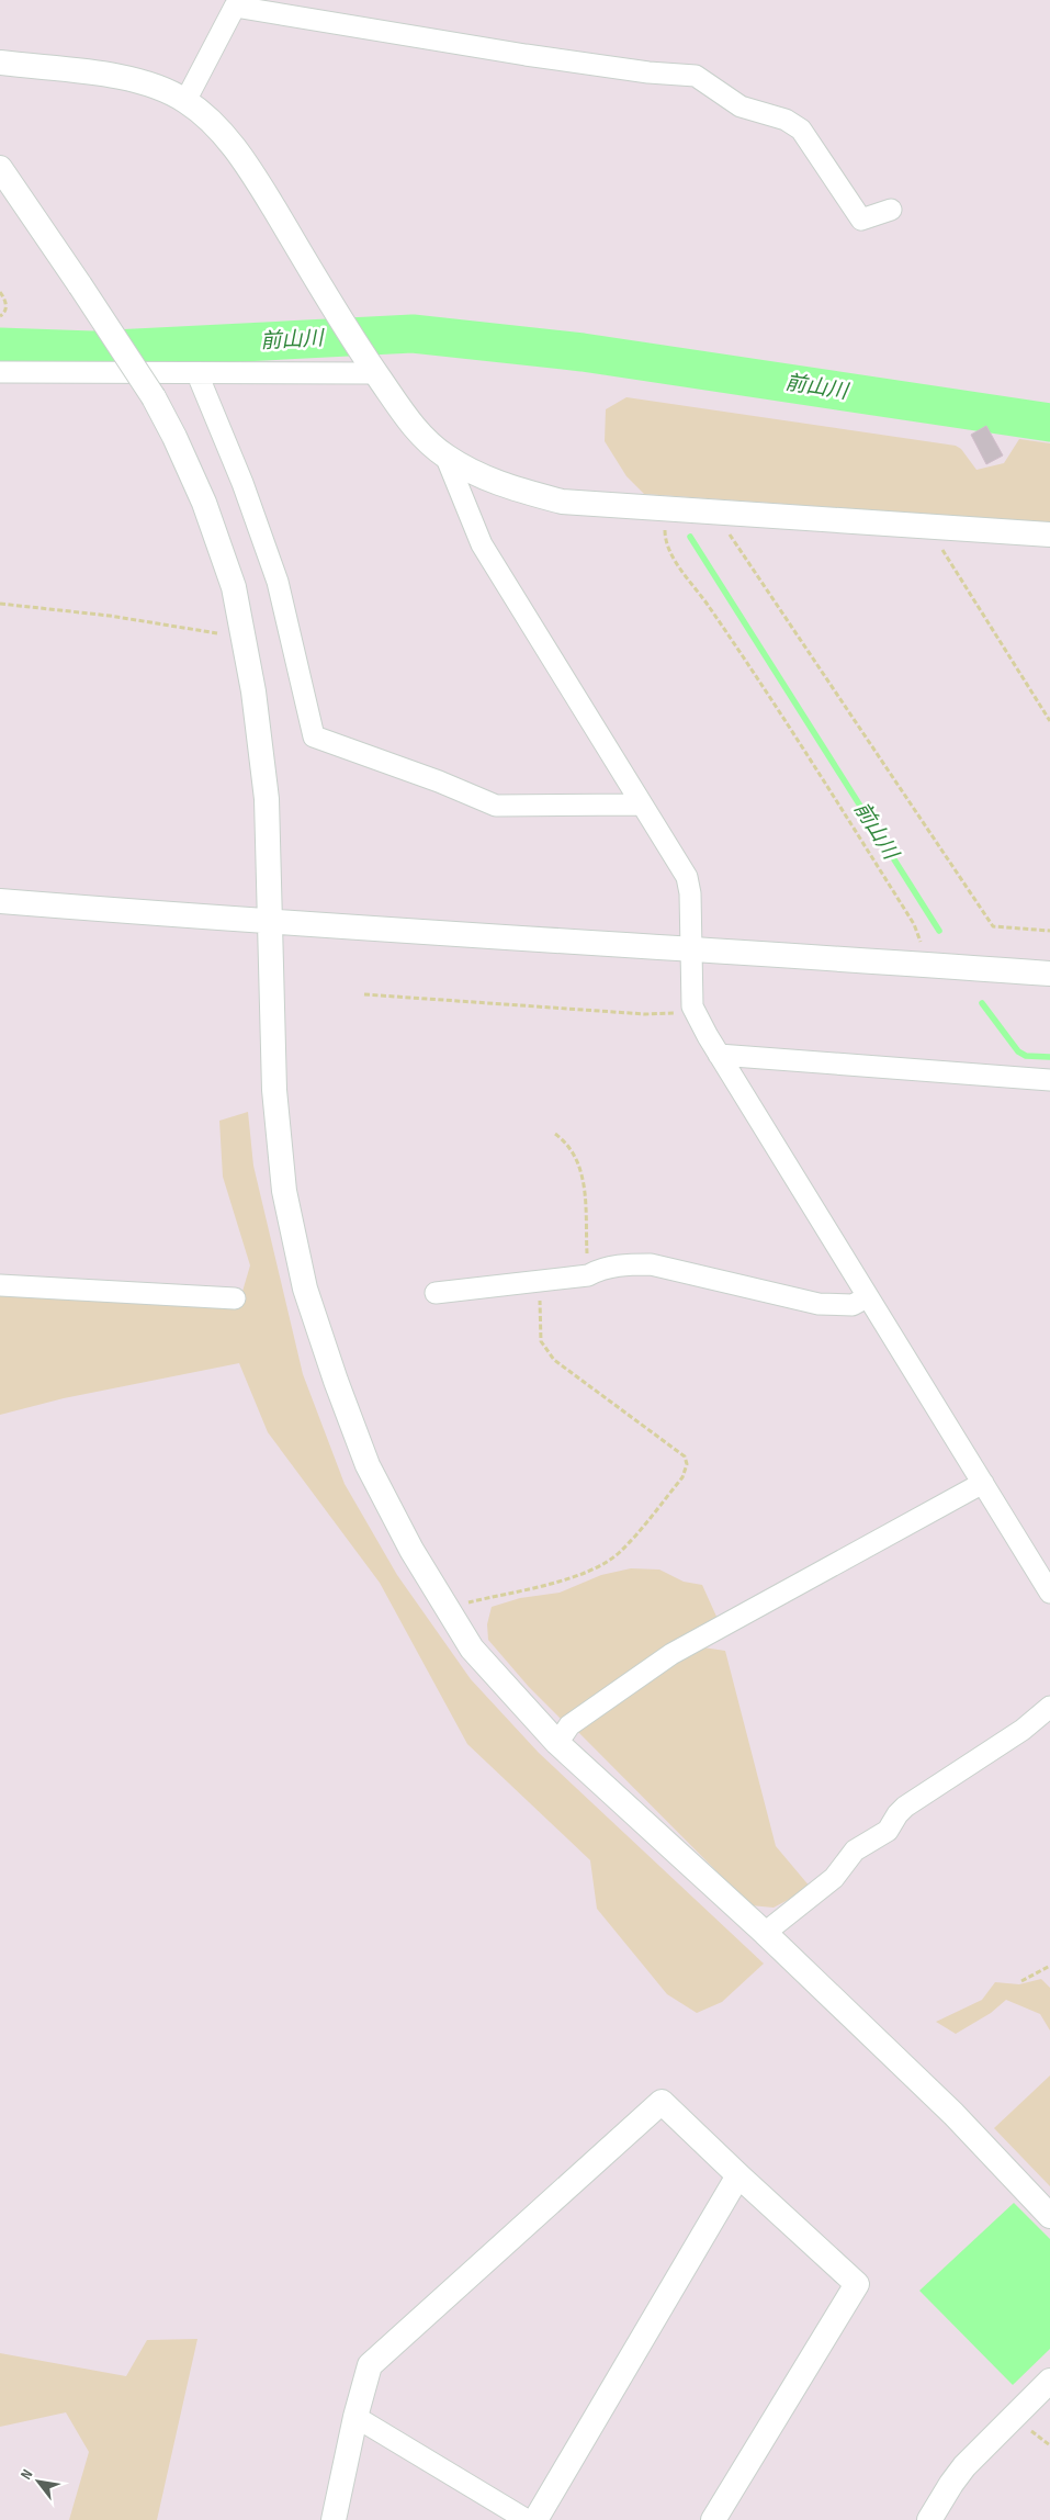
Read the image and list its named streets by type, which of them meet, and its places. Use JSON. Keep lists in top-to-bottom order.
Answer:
{
  "water": ["前山川"],
  "north": "top left"
}
